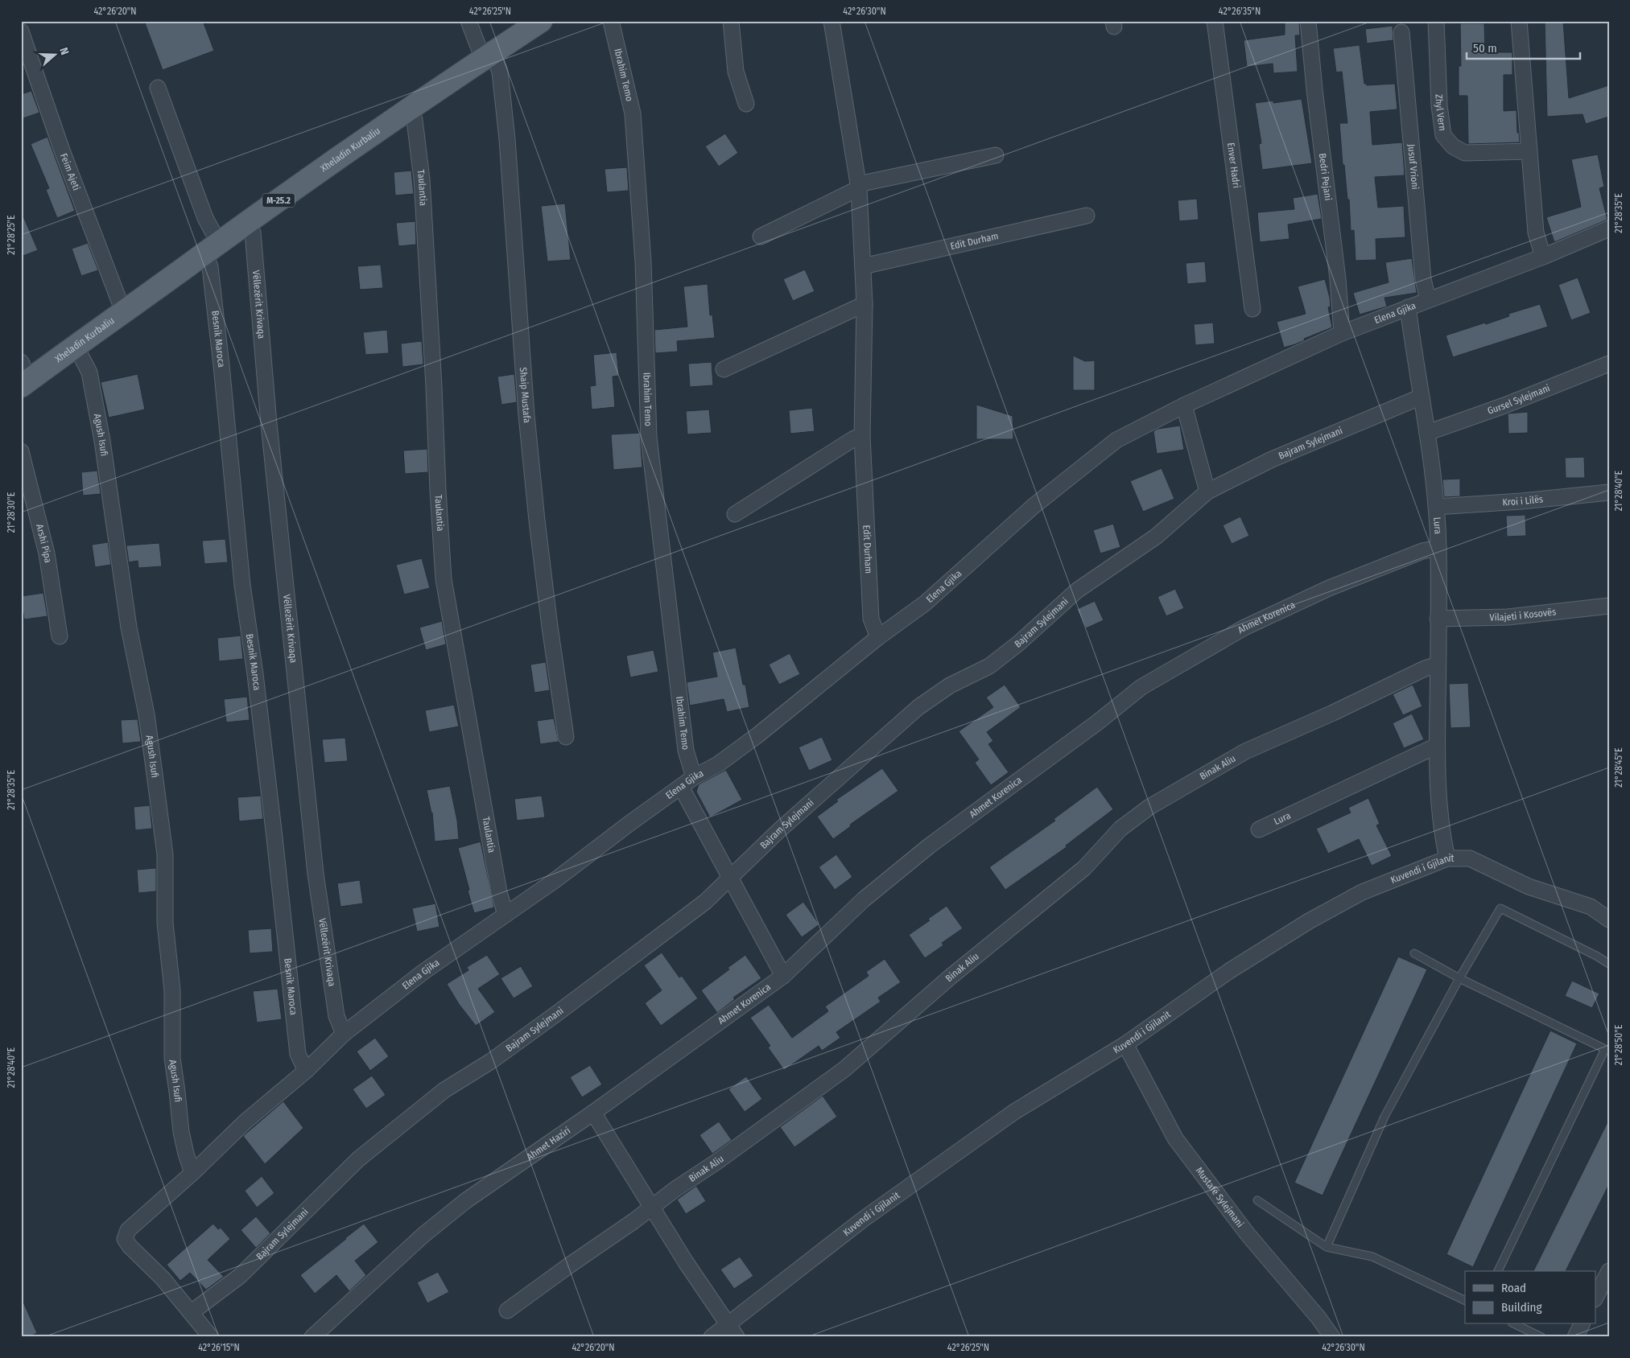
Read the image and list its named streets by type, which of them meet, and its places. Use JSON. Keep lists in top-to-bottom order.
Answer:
{
  "streets": {
    "main road": ["Xheladin Kurbaliu", "M-25.2"],
    "street": [
      "Ibrahim Temo",
      "Zhyl Vern",
      "Enver Hadri",
      "Jusuf Vrioni",
      "Feim Ajeti",
      "Bedri Pejani",
      "Taulantia",
      "Edit Durham",
      "Vëllezërit Krivaqa",
      "Elena Gjika",
      "Besnik Maroca",
      "Shaip Mustafa",
      "Gursel Sylejmani",
      "Agush Isufi",
      "Bajram Sylejmani",
      "Kroi i Lilës",
      "Lura",
      "Arshi Pipa",
      "Vilajeti i Kosovës",
      "Ahmet Korenica",
      "Binak Aliu",
      "Kuvendi i Gjilanit",
      "Ahmet Haziri",
      "Mustafë Sylejmani"
    ]
  },
  "crossings": [
    ["Ibrahim Temo", "Elena Gjika"],
    ["Xheladin Kurbaliu", "Feim Ajeti"],
    ["Xheladin Kurbaliu", "Taulantia"],
    ["Xheladin Kurbaliu", "Vëllezërit Krivaqa"],
    ["Xheladin Kurbaliu", "Besnik Maroca"],
    ["Xheladin Kurbaliu", "Shaip Mustafa"],
    ["Xheladin Kurbaliu", "Agush Isufi"],
    ["Jusuf Vrioni", "Elena Gjika"],
    ["Bedri Pejani", "Elena Gjika"],
    ["Taulantia", "Elena Gjika"],
    ["Edit Durham", "Elena Gjika"],
    ["Vëllezërit Krivaqa", "Elena Gjika"],
    ["Elena Gjika", "Besnik Maroca"],
    ["Elena Gjika", "Agush Isufi"],
    ["Elena Gjika", "Bajram Sylejmani"],
    ["Elena Gjika", "Lura"],
    ["Gursel Sylejmani", "Lura"],
    ["Bajram Sylejmani", "Lura"],
    ["Kroi i Lilës", "Lura"],
    ["Lura", "Vilajeti i Kosovës"],
    ["Lura", "Ahmet Korenica"],
    ["Lura", "Binak Aliu"],
    ["Lura", "Kuvendi i Gjilanit"],
    ["Ahmet Korenica", "Ahmet Haziri"],
    ["Kuvendi i Gjilanit", "Mustafë Sylejmani"]
  ],
  "legend": ["Road", "Building"],
  "scale_bar": "50 m",
  "north": "right",
  "coordinates": [
    "42°26'20\"N",
    "42°26'25\"N",
    "42°26'30\"N",
    "42°26'35\"N",
    "21°28'35\"E",
    "21°28'25\"E",
    "21°28'40\"E",
    "21°28'30\"E",
    "21°28'45\"E",
    "21°28'50\"E",
    "42°26'15\"N"
  ]
}
